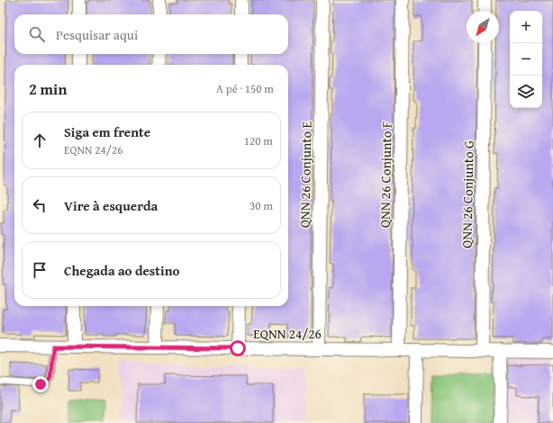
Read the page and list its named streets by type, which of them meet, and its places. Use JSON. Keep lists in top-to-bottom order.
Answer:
{
  "streets": {
    "street": [
      "QNN 26 Conjunto E",
      "QNN 26 Conjunto F",
      "QNN 26 Conjunto G",
      "EQNN 24/26"
    ]
  },
  "crossings": [
    ["QNN 26 Conjunto E", "EQNN 24/26"],
    ["QNN 26 Conjunto F", "EQNN 24/26"],
    ["QNN 26 Conjunto G", "EQNN 24/26"]
  ],
  "north": "bottom left",
  "page": {
    "map_buttons": ["+", "−"],
    "search": "Pesquisar aqui",
    "heading": ["2 min", "A pé · 150 m"],
    "list": [
      ["Siga em frente", "EQNN 24/26", "120 m"],
      ["Vire à esquerda", "30 m"],
      "Chegada ao destino"
    ]
  }
}
